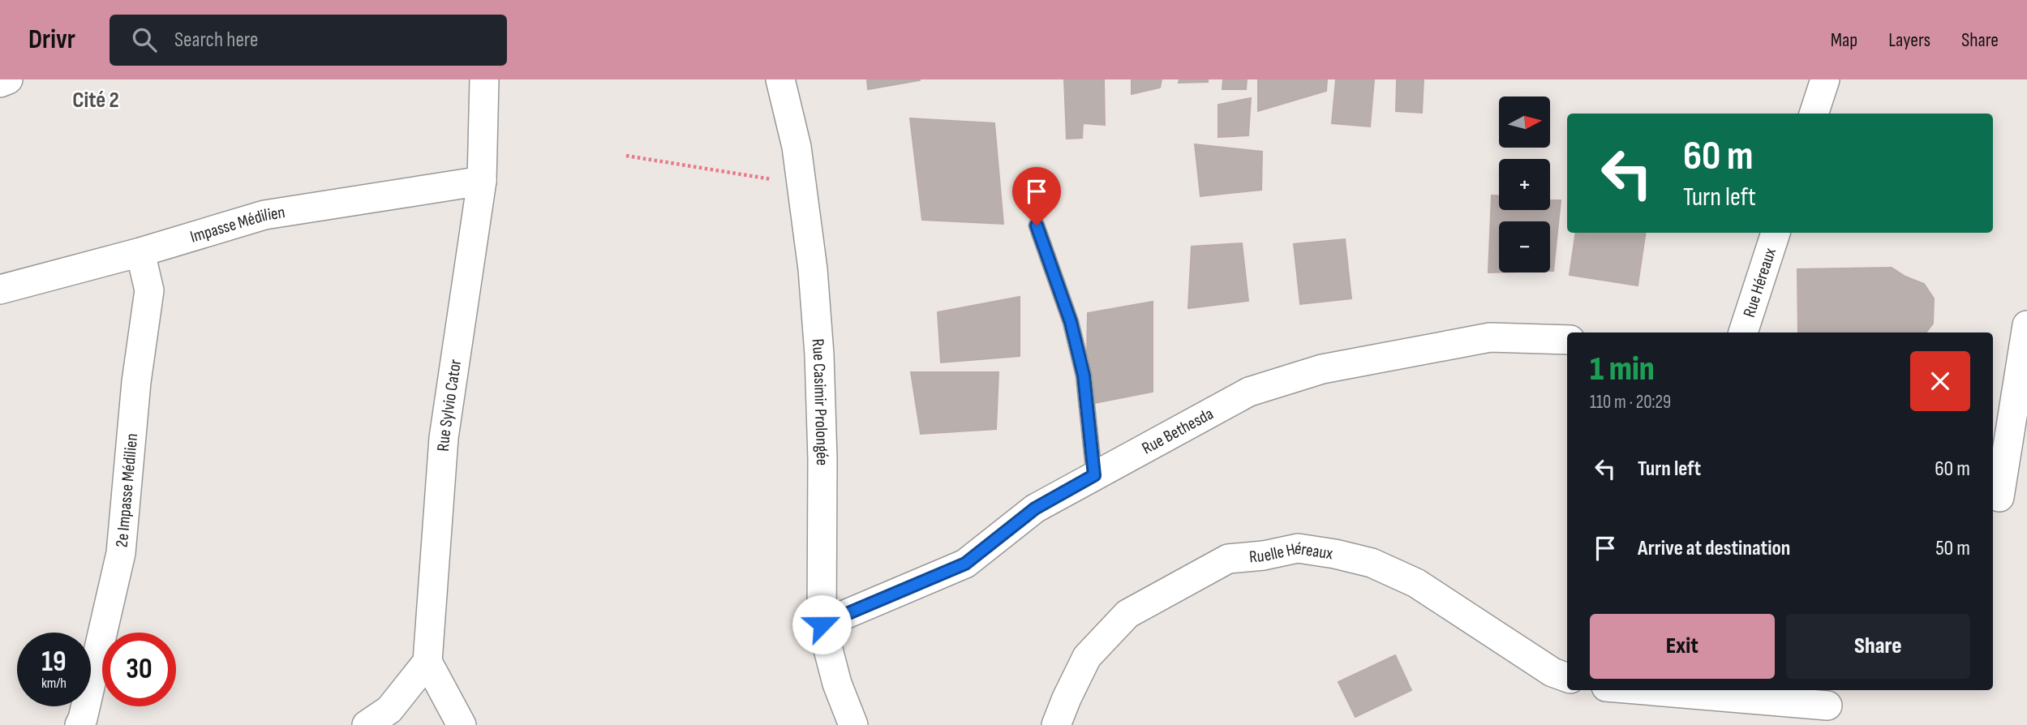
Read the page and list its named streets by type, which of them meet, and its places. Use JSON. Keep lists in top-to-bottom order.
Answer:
{
  "streets": {
    "street": [
      "Impasse Médilien",
      "Rue Héreaux",
      "Rue Casimir Prolongée",
      "Rue Sylvio Cator",
      "Rue Bethesda",
      "2e Impasse Médilien",
      "Ruelle Héreaux"
    ]
  },
  "crossings": [
    ["Impasse Médilien", "Rue Sylvio Cator"],
    ["Impasse Médilien", "2e Impasse Médilien"],
    ["Rue Casimir Prolongée", "Rue Bethesda"]
  ],
  "districts": ["Cité 2"],
  "north": "right",
  "page": {
    "header": "Drivr",
    "search": "Search here",
    "nav": ["Map", "Layers", "Share"],
    "map_buttons": ["+", "−"],
    "turn": ["60 m", "Turn left"],
    "heading": ["1 min", "110 m · 20:29"],
    "list": [
      {
        "name": "Turn left",
        "value": "60 m"
      },
      {
        "name": "Arrive at destination",
        "value": "50 m"
      }
    ],
    "buttons": ["Exit", "Share"],
    "speed": "19 km/h",
    "limit": "30"
  }
}
